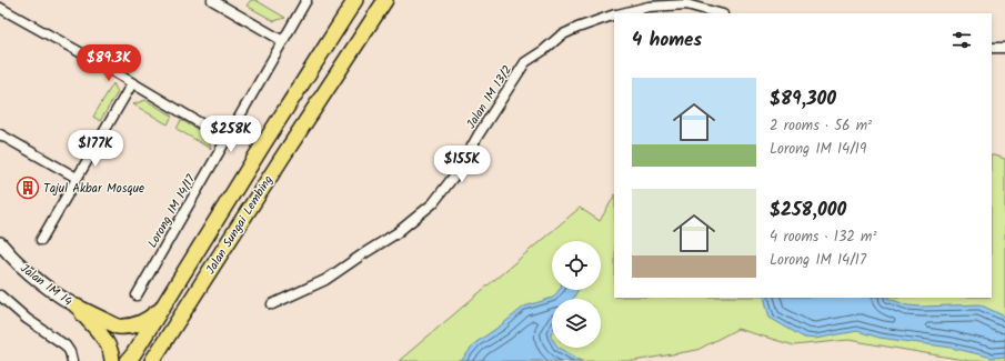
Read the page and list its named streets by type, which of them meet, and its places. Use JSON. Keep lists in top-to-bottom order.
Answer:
{
  "streets": {
    "main road": ["Jalan Sungai Lembing"],
    "street": ["Jalan IM 13/2", "Lorong IM 14/17", "Jalan IM 14"]
  },
  "places": {
    "building": ["Tajul Akbar Mosque"]
  },
  "page": {
    "heading": "4 homes",
    "price": [
      "$89.3K",
      "$258K",
      "$177K",
      "$155K"
    ],
    "list": [
      {
        "name": "$89,300",
        "note": "2 rooms · 56 m² · Lorong IM 14/19"
      },
      {
        "name": "$258,000",
        "note": "4 rooms · 132 m² · Lorong IM 14/17"
      }
    ]
  }
}
